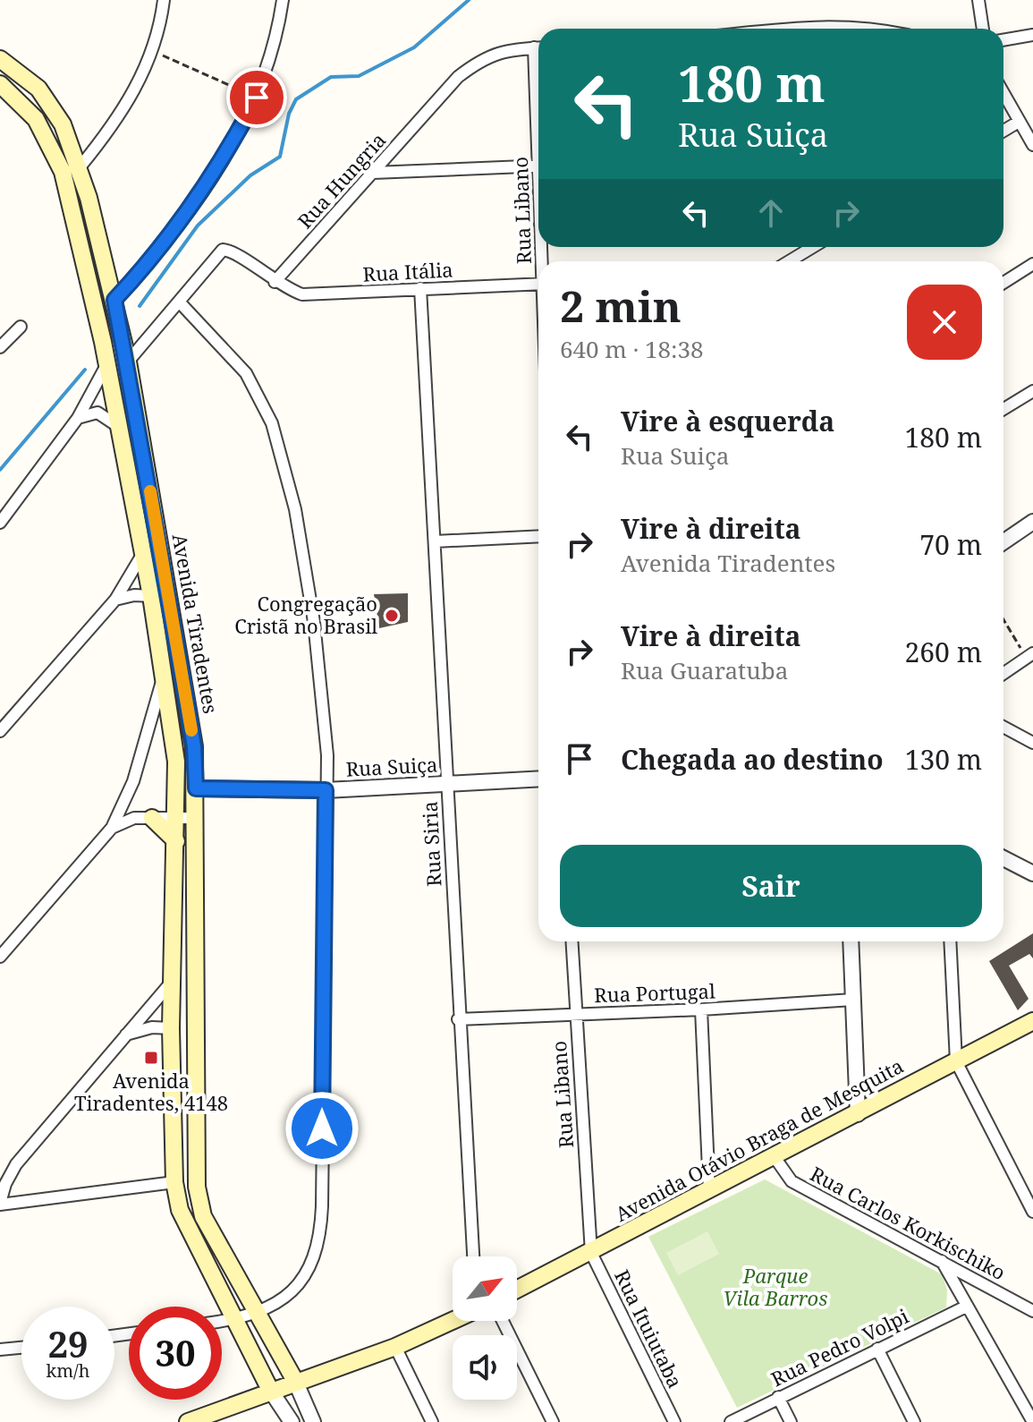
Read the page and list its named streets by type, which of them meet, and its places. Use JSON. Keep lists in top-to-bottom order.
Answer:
{
  "streets": {
    "main road": ["Avenida Tiradentes", "Avenida Otávio Braga de Mesquita"],
    "street": [
      "Rua Hungria",
      "Rua Libano",
      "Rua Itália",
      "Rua Suiça",
      "Rua Siria",
      "Rua Portugal",
      "Rua Carlos Korkischiko",
      "Rua Ituiutaba",
      "Rua Pedro Volpi"
    ]
  },
  "crossings": [
    ["Rua Hungria", "Rua Itália"],
    ["Rua Libano", "Rua Portugal"],
    ["Rua Libano", "Avenida Otávio Braga de Mesquita"],
    ["Rua Libano", "Rua Ituiutaba"],
    ["Rua Itália", "Rua Siria"],
    ["Avenida Tiradentes", "Rua Suiça"],
    ["Rua Suiça", "Rua Siria"],
    ["Rua Siria", "Rua Portugal"],
    ["Avenida Otávio Braga de Mesquita", "Rua Carlos Korkischiko"],
    ["Avenida Otávio Braga de Mesquita", "Rua Ituiutaba"]
  ],
  "parks": ["Parque Vila Barros"],
  "places": {
    "other": ["Congregação Cristã no Brasil"],
    "transit": ["Avenida Tiradentes, 4148"]
  },
  "north": "top right",
  "page": {
    "turn": ["180 m", "Rua Suiça"],
    "heading": ["2 min", "640 m · 18:38"],
    "list": [
      {
        "name": "Vire à esquerda",
        "note": "Rua Suiça",
        "value": "180 m"
      },
      {
        "name": "Vire à direita",
        "note": "Avenida Tiradentes",
        "value": "70 m"
      },
      {
        "name": "Vire à direita",
        "note": "Rua Guaratuba",
        "value": "260 m"
      },
      {
        "name": "Chegada ao destino",
        "value": "130 m"
      }
    ],
    "buttons": "Sair",
    "speed": "29 km/h",
    "limit": "30"
  }
}
